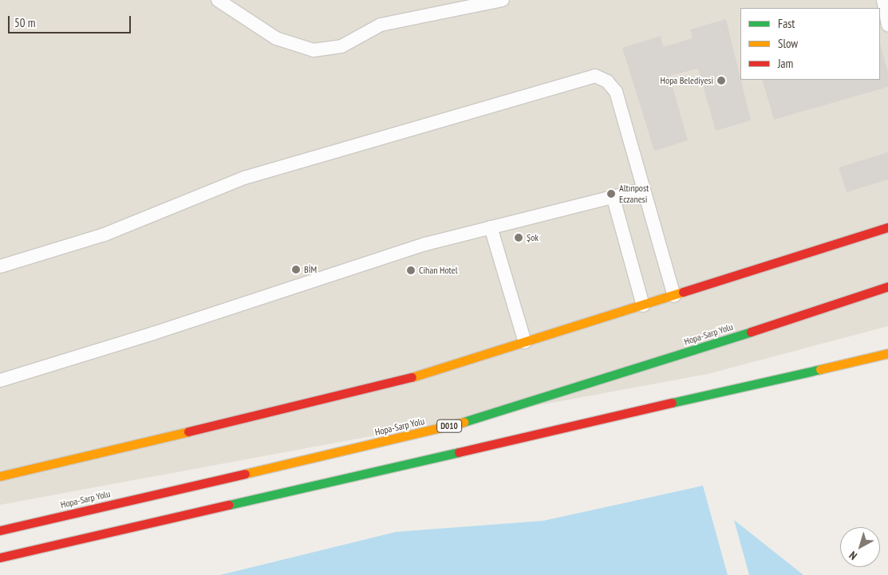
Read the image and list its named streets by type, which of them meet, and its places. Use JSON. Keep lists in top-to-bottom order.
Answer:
{
  "streets": {
    "main road": ["Hopa-Sarp Yolu", "D010"]
  },
  "places": [
    "Hopa Belediyesi",
    "Altınpost Eczanesi",
    "Şok",
    "BİM",
    "Cihan Hotel"
  ],
  "legend": ["Fast", "Slow", "Jam"],
  "scale_bar": "50 m",
  "north": "bottom left"
}
